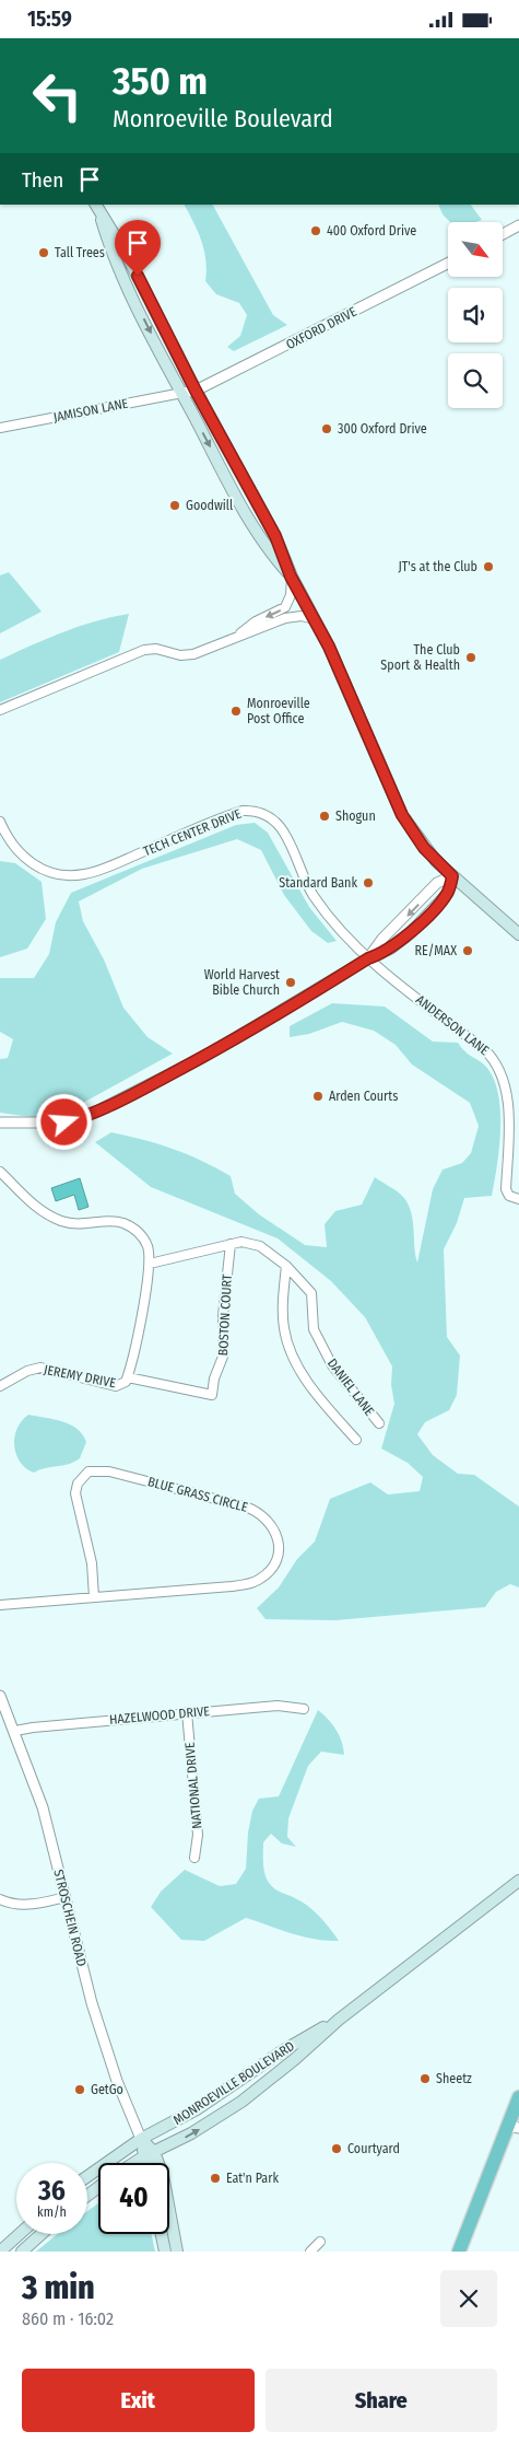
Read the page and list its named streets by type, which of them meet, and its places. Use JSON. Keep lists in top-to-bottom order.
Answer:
{
  "streets": {
    "main road": ["STROSCHEIN ROAD", "MONROEVILLE BOULEVARD"],
    "street": [
      "OXFORD DRIVE",
      "JAMISON LANE",
      "TECH CENTER DRIVE",
      "ANDERSON LANE",
      "BOSTON COURT",
      "JEREMY DRIVE",
      "DANIEL LANE",
      "BLUE GRASS CIRCLE",
      "HAZELWOOD DRIVE",
      "NATIONAL DRIVE"
    ]
  },
  "crossings": [
    ["OXFORD DRIVE", "JAMISON LANE"],
    ["TECH CENTER DRIVE", "ANDERSON LANE"],
    ["BOSTON COURT", "JEREMY DRIVE"],
    ["BOSTON COURT", "DANIEL LANE"],
    ["HAZELWOOD DRIVE", "NATIONAL DRIVE"],
    ["HAZELWOOD DRIVE", "STROSCHEIN ROAD"],
    ["STROSCHEIN ROAD", "MONROEVILLE BOULEVARD"]
  ],
  "places": [
    "400 Oxford Drive",
    "Tall Trees",
    "300 Oxford Drive",
    "Goodwill",
    "JT's at the Club",
    "The Club Sport & Health",
    "Monroeville Post Office",
    "Shogun",
    "Standard Bank",
    "RE/MAX",
    "World Harvest Bible Church",
    "Arden Courts",
    "Sheetz",
    "GetGo",
    "Courtyard",
    "Eat'n Park"
  ],
  "north": "bottom right",
  "page": {
    "status": "15:59",
    "turn": ["350 m", "Monroeville Boulevard"],
    "then": "Then",
    "speed": "36 km/h",
    "limit": "40",
    "heading": ["3 min", "860 m · 16:02"],
    "buttons": ["Exit", "Share"]
  }
}
